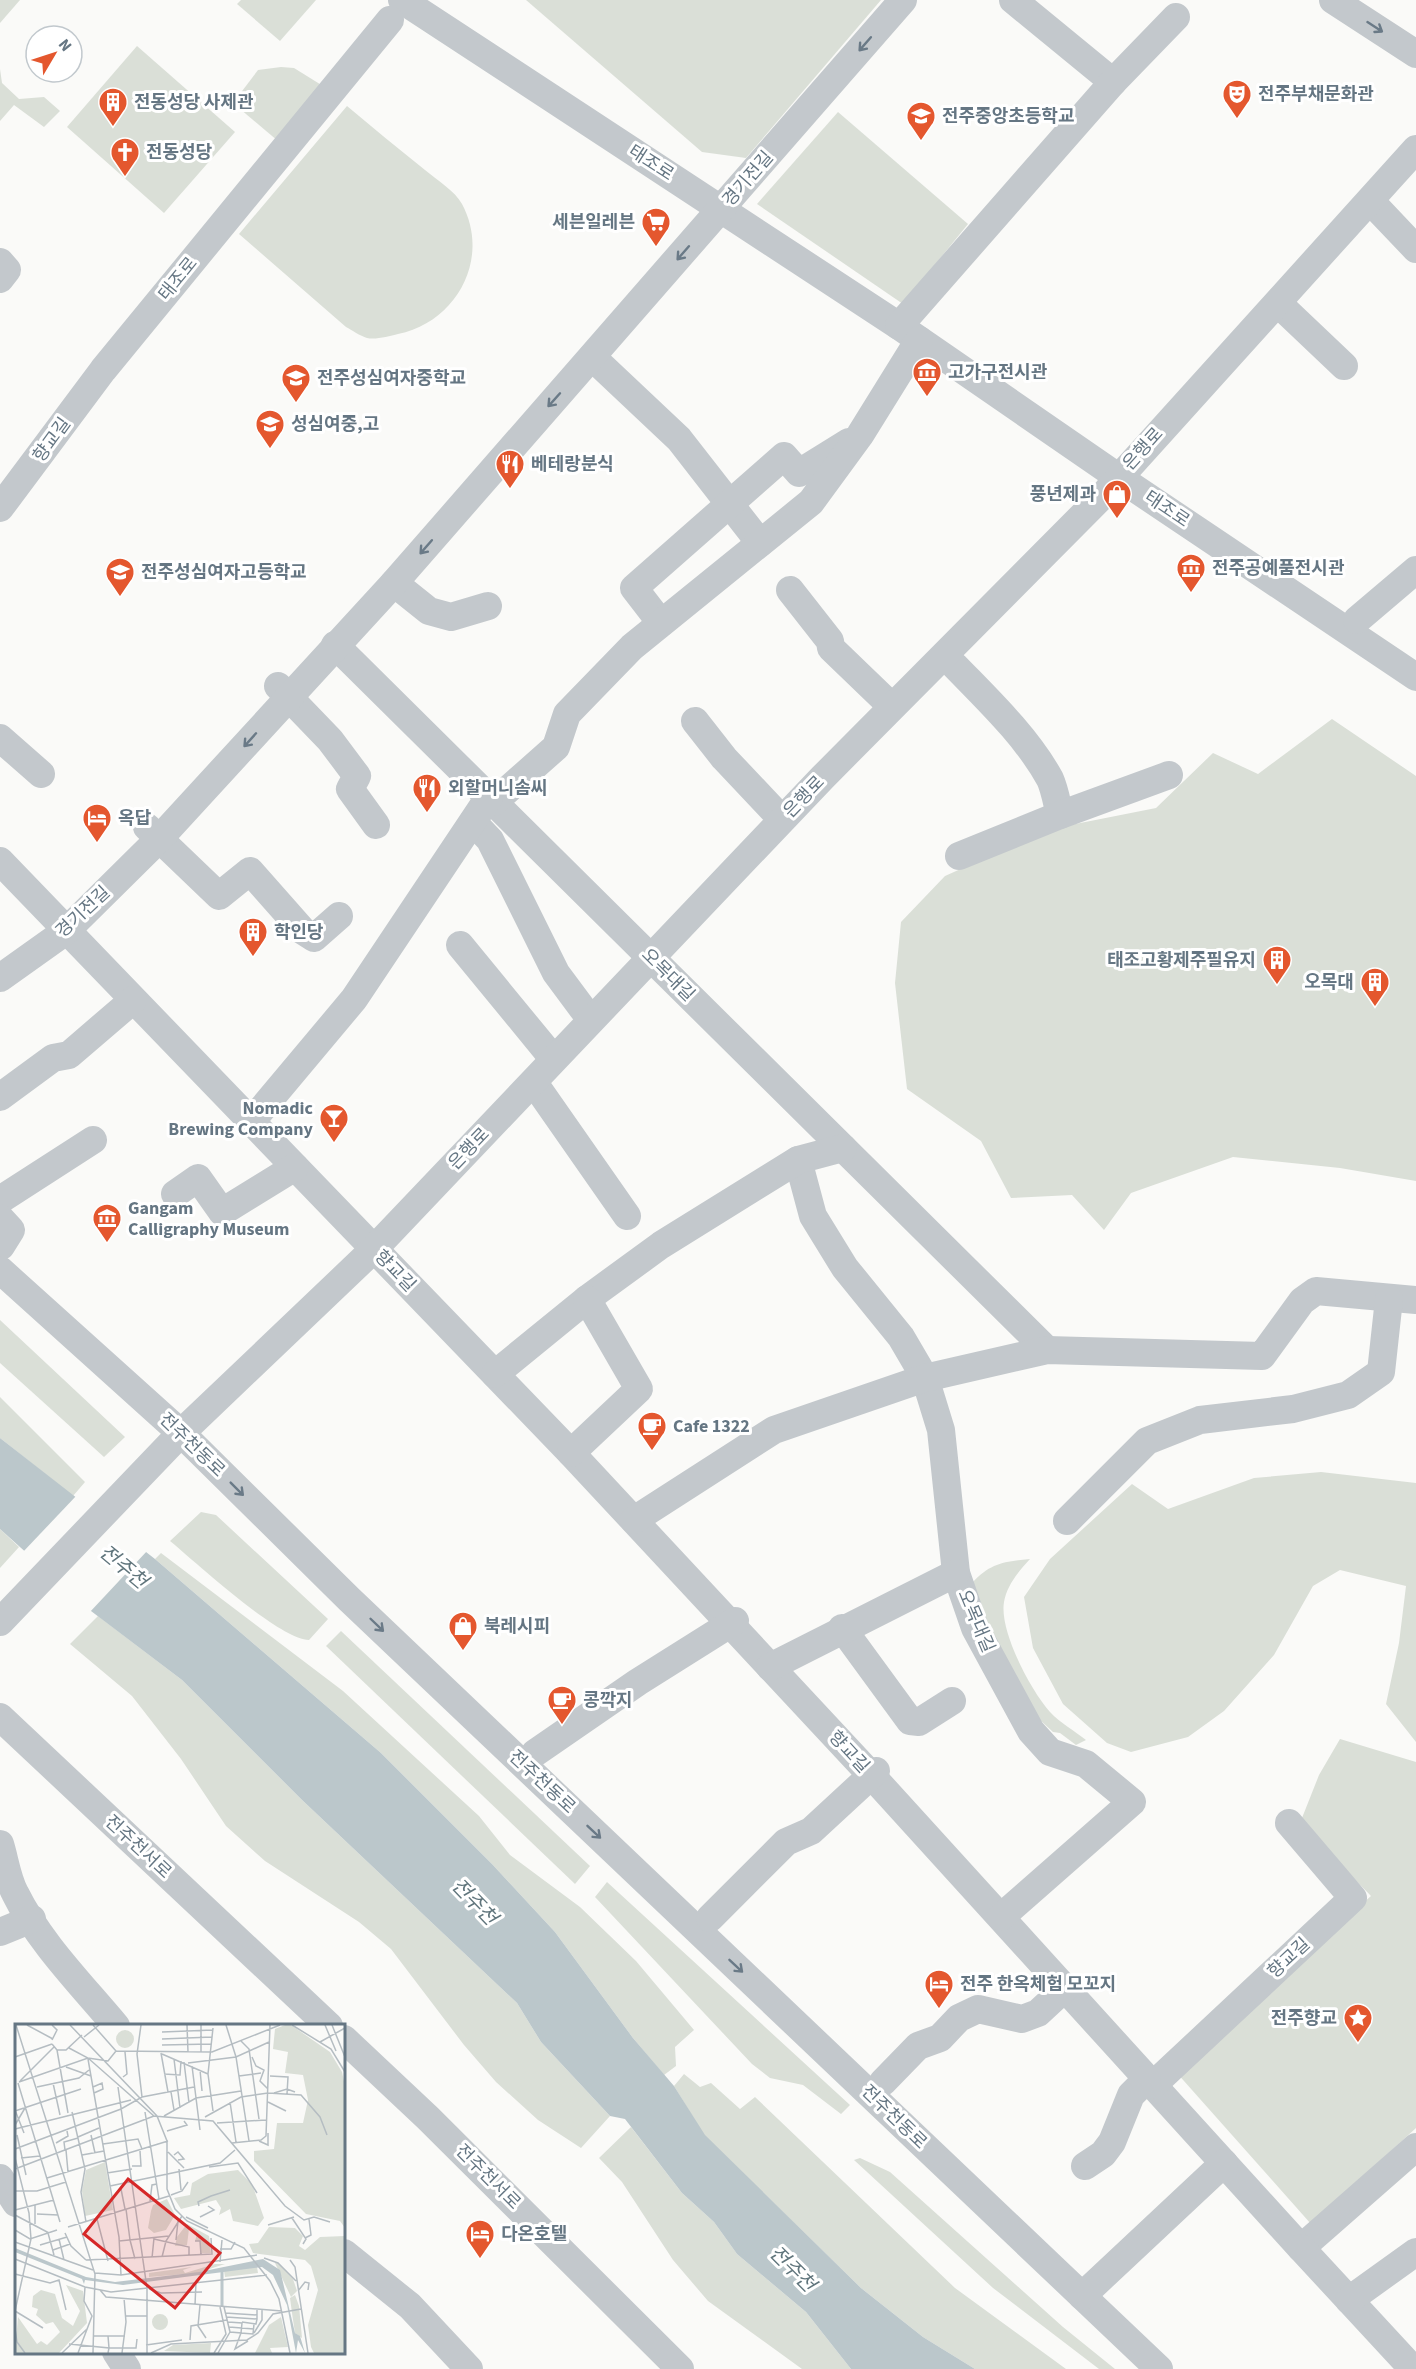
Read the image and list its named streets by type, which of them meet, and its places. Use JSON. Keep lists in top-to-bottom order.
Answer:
{
  "streets": {
    "street": [
      "태조로",
      "경기전길",
      "향교길",
      "은행로",
      "오목대길",
      "전주천동로",
      "전주천서로"
    ]
  },
  "crossings": [
    ["태조로", "경기전길"],
    ["태조로", "향교길"],
    ["태조로", "은행로"],
    ["경기전길", "향교길"],
    ["경기전길", "오목대길"],
    ["향교길", "은행로"],
    ["향교길", "오목대길"],
    ["향교길", "전주천동로"],
    ["은행로", "오목대길"],
    ["은행로", "전주천동로"]
  ],
  "one_way": ["전주천동로"],
  "water": ["전주천"],
  "places": {
    "theatre": ["전주부채문화관"],
    "building": [
      "전동성당 사제관",
      "학인당",
      "태조고황제주필유지",
      "오목대"
    ],
    "school or university": [
      "전주중앙초등학교",
      "전주성심여자중학교",
      "성심여중,고",
      "전주성심여자고등학교"
    ],
    "church": ["전동성당"],
    "supermarket": ["세븐일레븐"],
    "museum": ["고가구전시관", "전주공예품전시관", "Gangam Calligraphy Museum"],
    "restaurant": ["베테랑분식", "외할머니솜씨"],
    "shop": ["풍년제과", "북레시피"],
    "hotel": ["옥답", "전주 한옥체험 모꼬지", "다온호텔"],
    "bar": ["Nomadic Brewing Company"],
    "cafe": ["Cafe 1322", "콩깍지"],
    "place": ["전주향교"]
  },
  "north": "top right"
}
